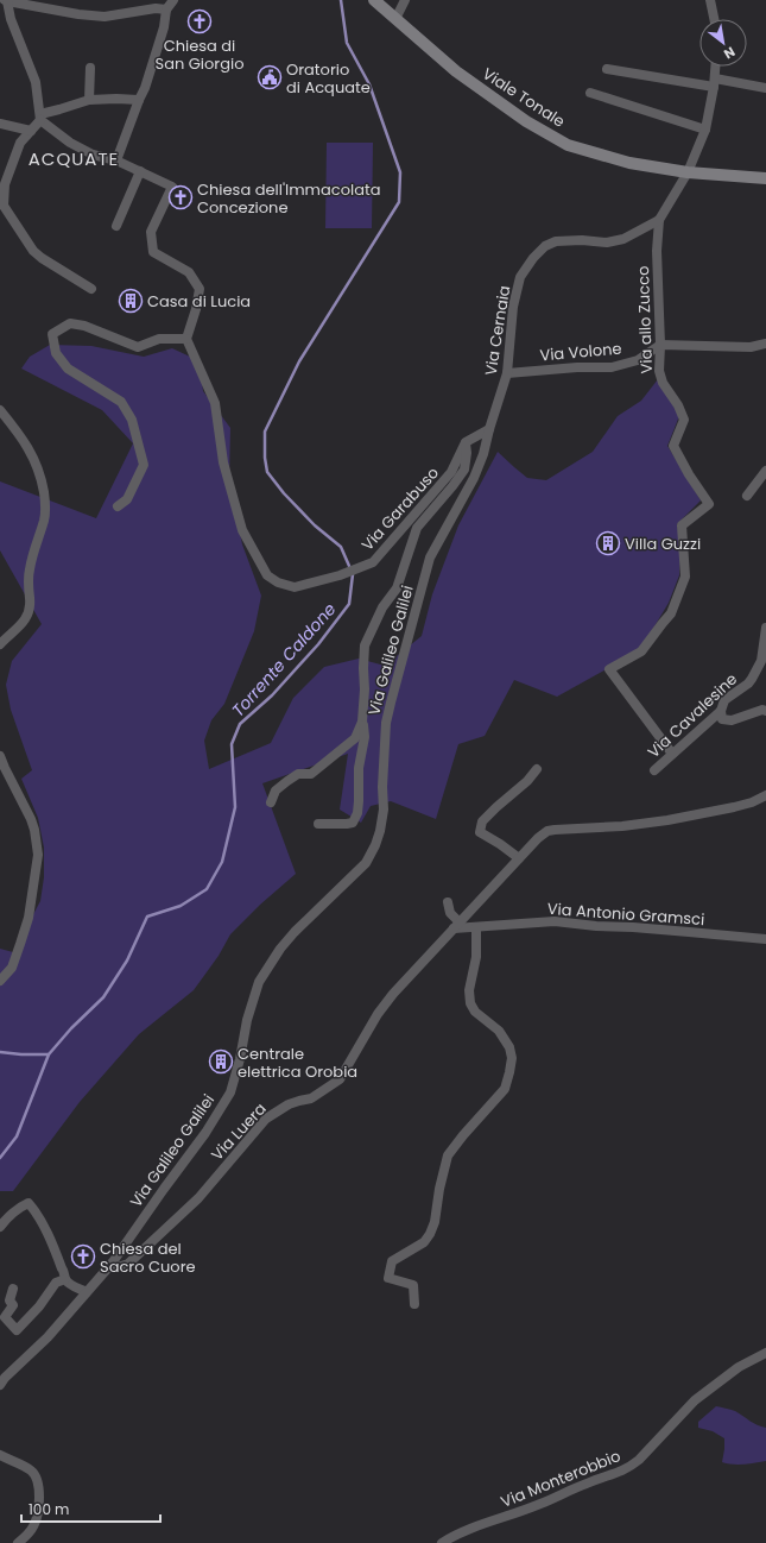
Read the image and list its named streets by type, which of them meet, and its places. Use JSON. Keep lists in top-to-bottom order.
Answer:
{
  "streets": {
    "main road": ["Viale Tonale"],
    "street": [
      "Via allo Zucco",
      "Via Cernaia",
      "Via Volone",
      "Via Garabuso",
      "Via Galileo Galilei",
      "Via Cavalesine",
      "Via Antonio Gramsci",
      "Via Luera",
      "Via Monterobbio"
    ]
  },
  "crossings": [
    ["Via allo Zucco", "Via Cernaia"],
    ["Via allo Zucco", "Via Volone"],
    ["Via allo Zucco", "Via Cavalesine"],
    ["Via Cernaia", "Via Volone"],
    ["Via Cernaia", "Via Galileo Galilei"],
    ["Via Galileo Galilei", "Via Luera"],
    ["Via Antonio Gramsci", "Via Luera"]
  ],
  "districts": ["ACQUATE"],
  "water": ["Torrente Caldone"],
  "places": {
    "church": ["Chiesa di San Giorgio", "Chiesa dell'Immacolata Concezione", "Chiesa del Sacro Cuore"],
    "public building": ["Oratorio di Acquate"],
    "building": ["Casa di Lucia", "Villa Guzzi", "Centrale elettrica Orobia"]
  },
  "scale_bar": "100 m",
  "north": "bottom right"
}
